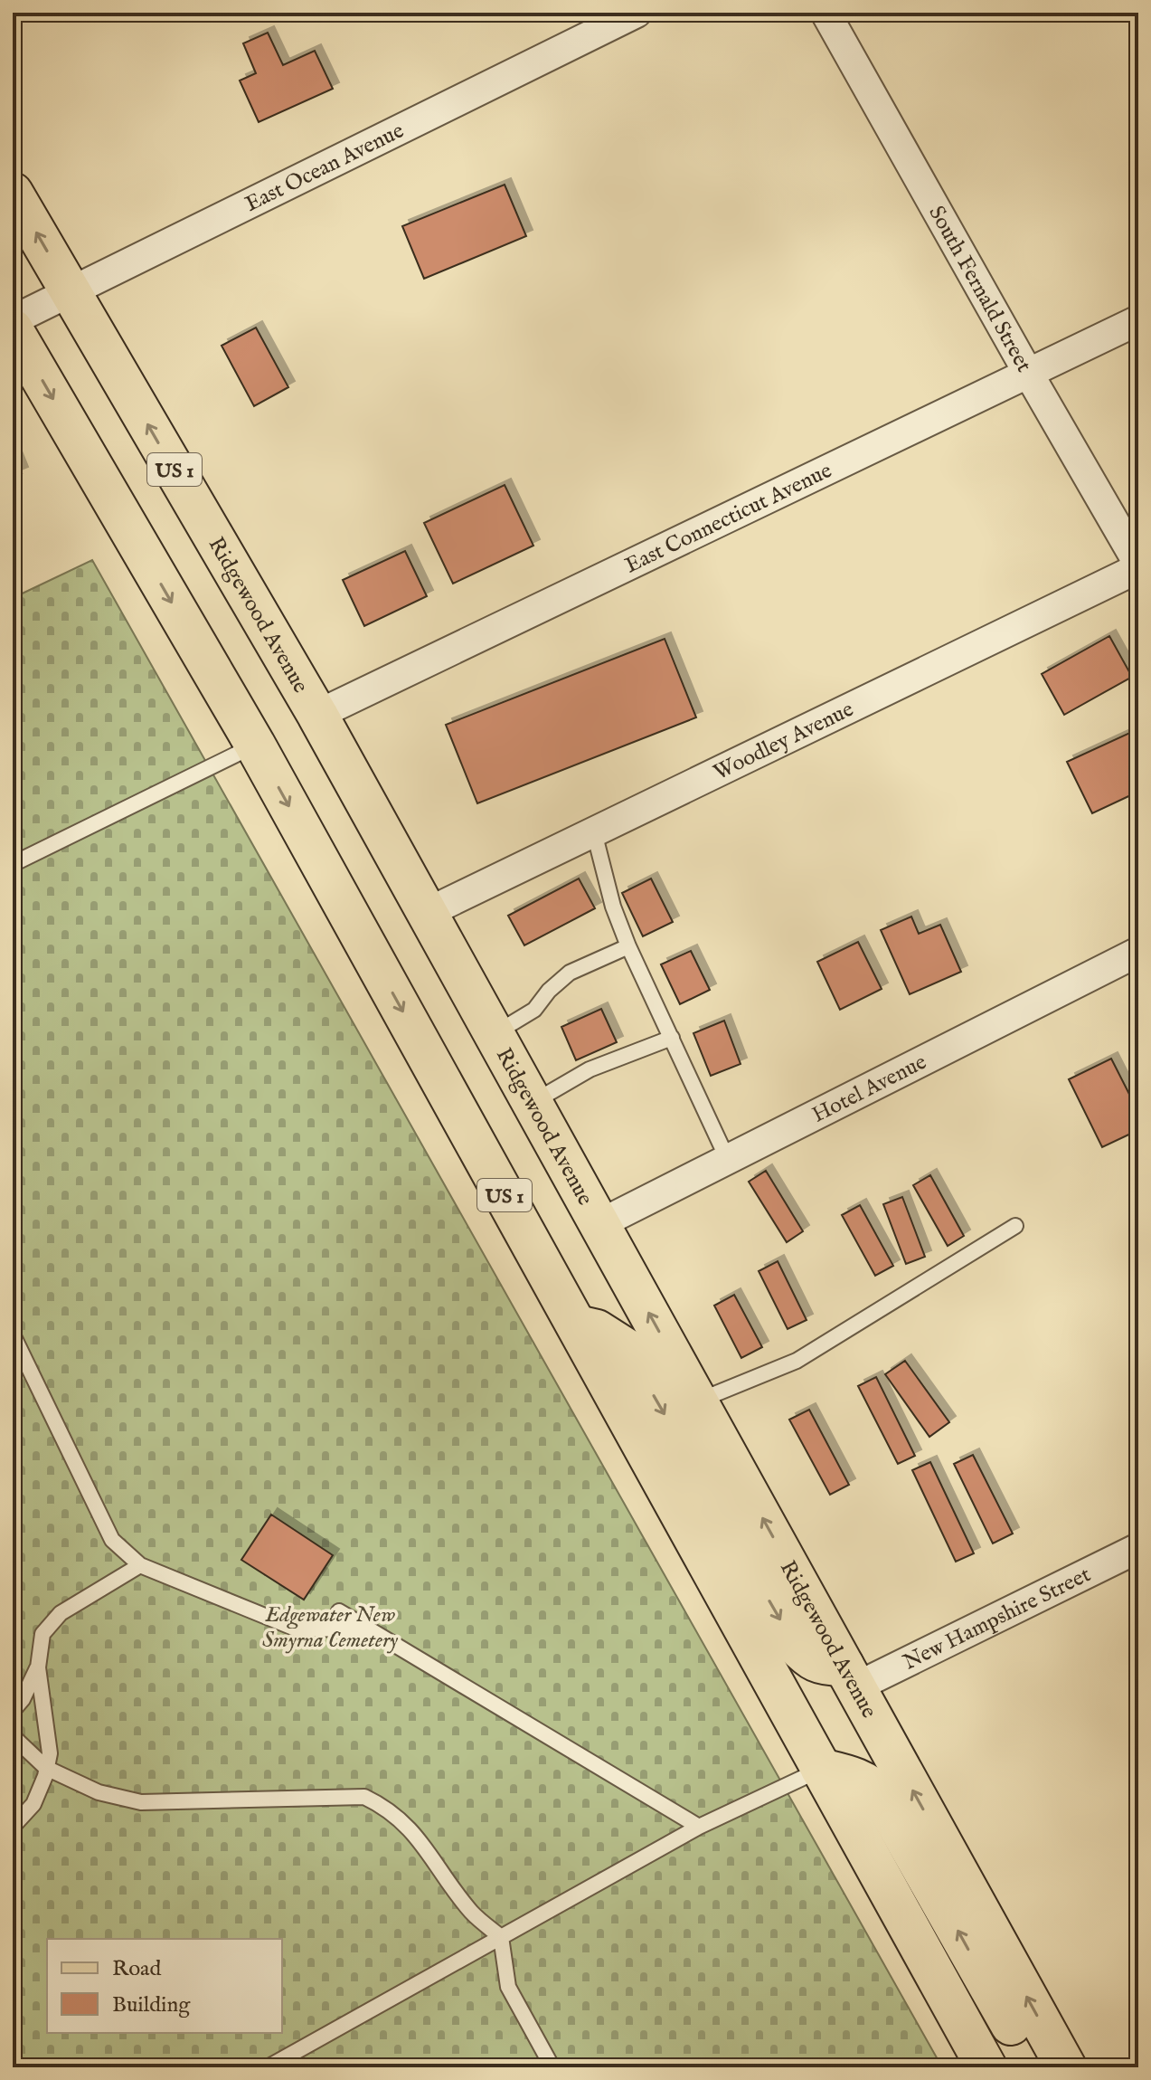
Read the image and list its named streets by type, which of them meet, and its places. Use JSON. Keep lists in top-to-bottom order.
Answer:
{
  "streets": {
    "main road": ["US 1", "Ridgewood Avenue"],
    "street": [
      "East Ocean Avenue",
      "South Fernald Street",
      "East Connecticut Avenue",
      "Woodley Avenue",
      "Hotel Avenue",
      "New Hampshire Street"
    ]
  },
  "crossings": [
    ["East Ocean Avenue", "Ridgewood Avenue"],
    ["South Fernald Street", "East Connecticut Avenue"],
    ["South Fernald Street", "Woodley Avenue"],
    ["East Connecticut Avenue", "Ridgewood Avenue"],
    ["Ridgewood Avenue", "Woodley Avenue"],
    ["Ridgewood Avenue", "Hotel Avenue"],
    ["Ridgewood Avenue", "New Hampshire Street"]
  ],
  "parks": ["Edgewater New Smyrna Cemetery"],
  "legend": ["Road", "Building"]
}
